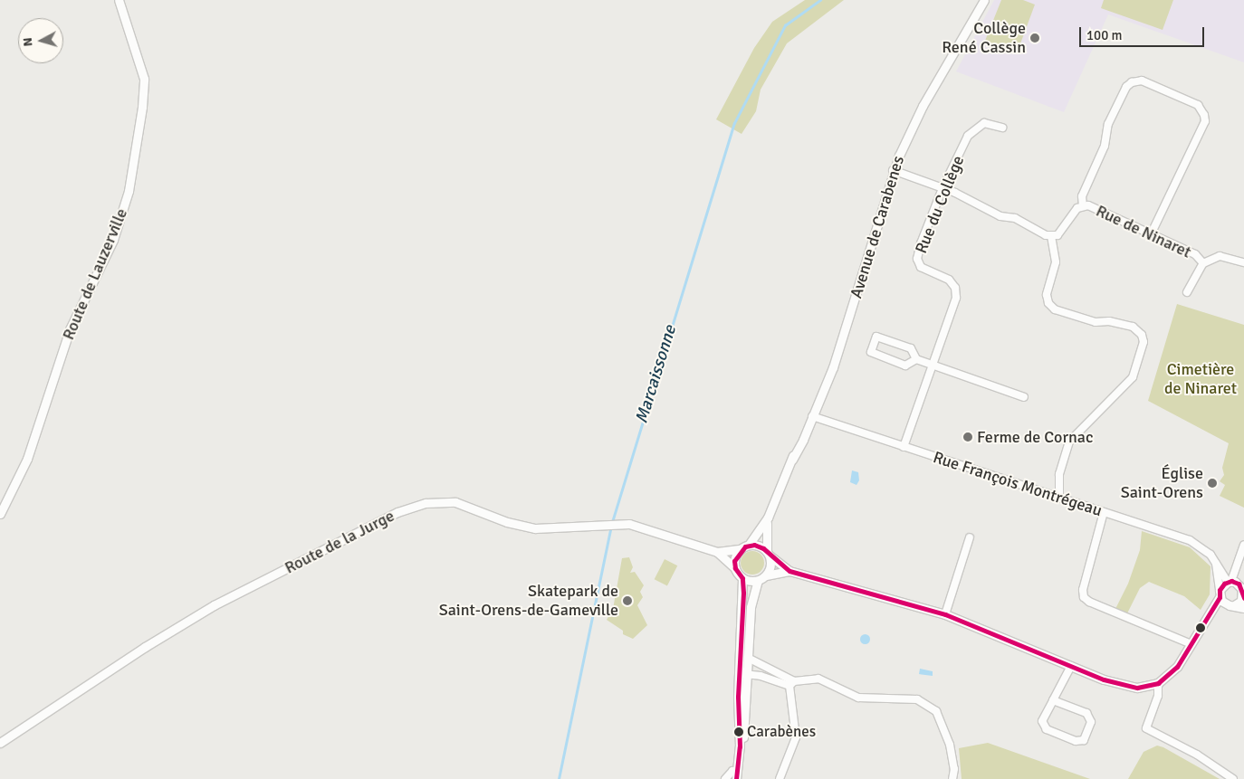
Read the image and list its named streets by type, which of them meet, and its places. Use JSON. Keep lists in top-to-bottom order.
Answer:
{
  "streets": {
    "street": [
      "Rue du Collège",
      "Avenue de Carabenes",
      "Rue de Ninaret",
      "Route de Lauzerville",
      "Rue François Montrégeau",
      "Route de la Jurge"
    ]
  },
  "crossings": [
    ["Rue du Collège", "Rue François Montrégeau"],
    ["Avenue de Carabenes", "Rue François Montrégeau"],
    ["Avenue de Carabenes", "Route de la Jurge"]
  ],
  "water": ["Marcaissonne"],
  "parks": ["Cimetière de Ninaret"],
  "places": [
    "Collège René Cassin",
    "Ferme de Cornac",
    "Église Saint-Orens",
    "Skatepark de Saint-Orens-de-Gameville",
    "Carabènes"
  ],
  "scale_bar": "100 m",
  "north": "left"
}
